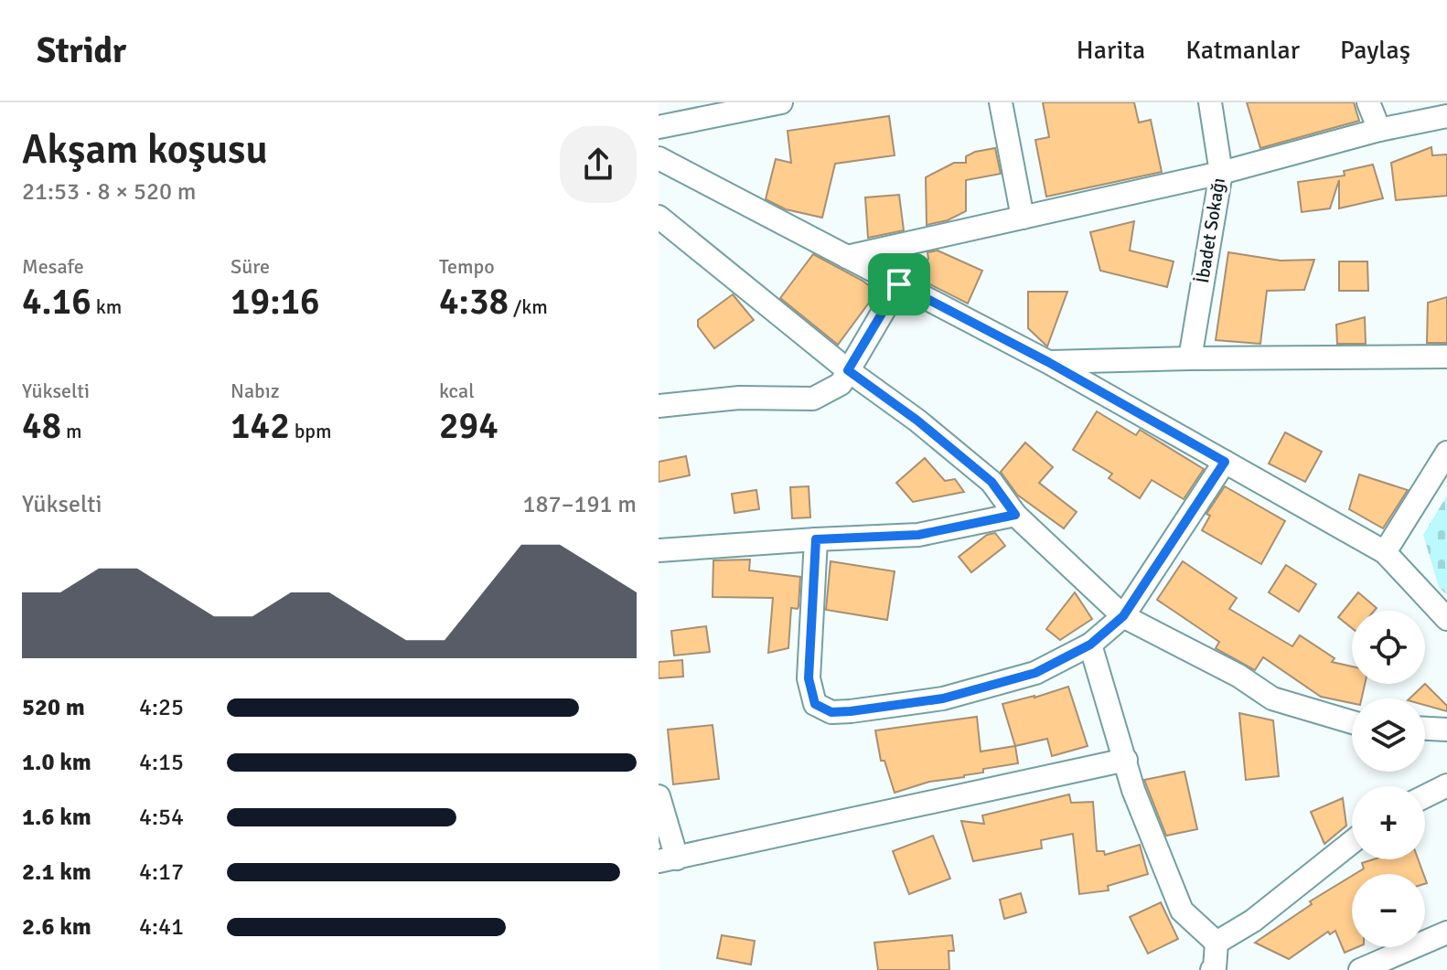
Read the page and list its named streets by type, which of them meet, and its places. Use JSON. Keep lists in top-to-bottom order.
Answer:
{
  "streets": {
    "street": ["İbadet Sokağı"]
  },
  "page": {
    "header": "Stridr",
    "nav": ["Harita", "Katmanlar", "Paylaş"],
    "heading": ["Akşam koşusu", "21:53 · 8 × 520 m"],
    "stats": [
      ["Mesafe", "4.16 km"],
      ["Süre", "19:16"],
      ["Tempo", "4:38 /km"],
      ["Yükselti", "48 m"],
      ["Nabız", "142 bpm"],
      ["kcal", "294"]
    ],
    "chart": ["Yükselti", "187–191 m"],
    "map_buttons": ["+", "−"],
    "list": [
      {
        "name": "520 m",
        "note": "4:25"
      },
      {
        "name": "1.0 km",
        "note": "4:15"
      },
      {
        "name": "1.6 km",
        "note": "4:54"
      },
      {
        "name": "2.1 km",
        "note": "4:17"
      },
      {
        "name": "2.6 km",
        "note": "4:41"
      }
    ]
  }
}
